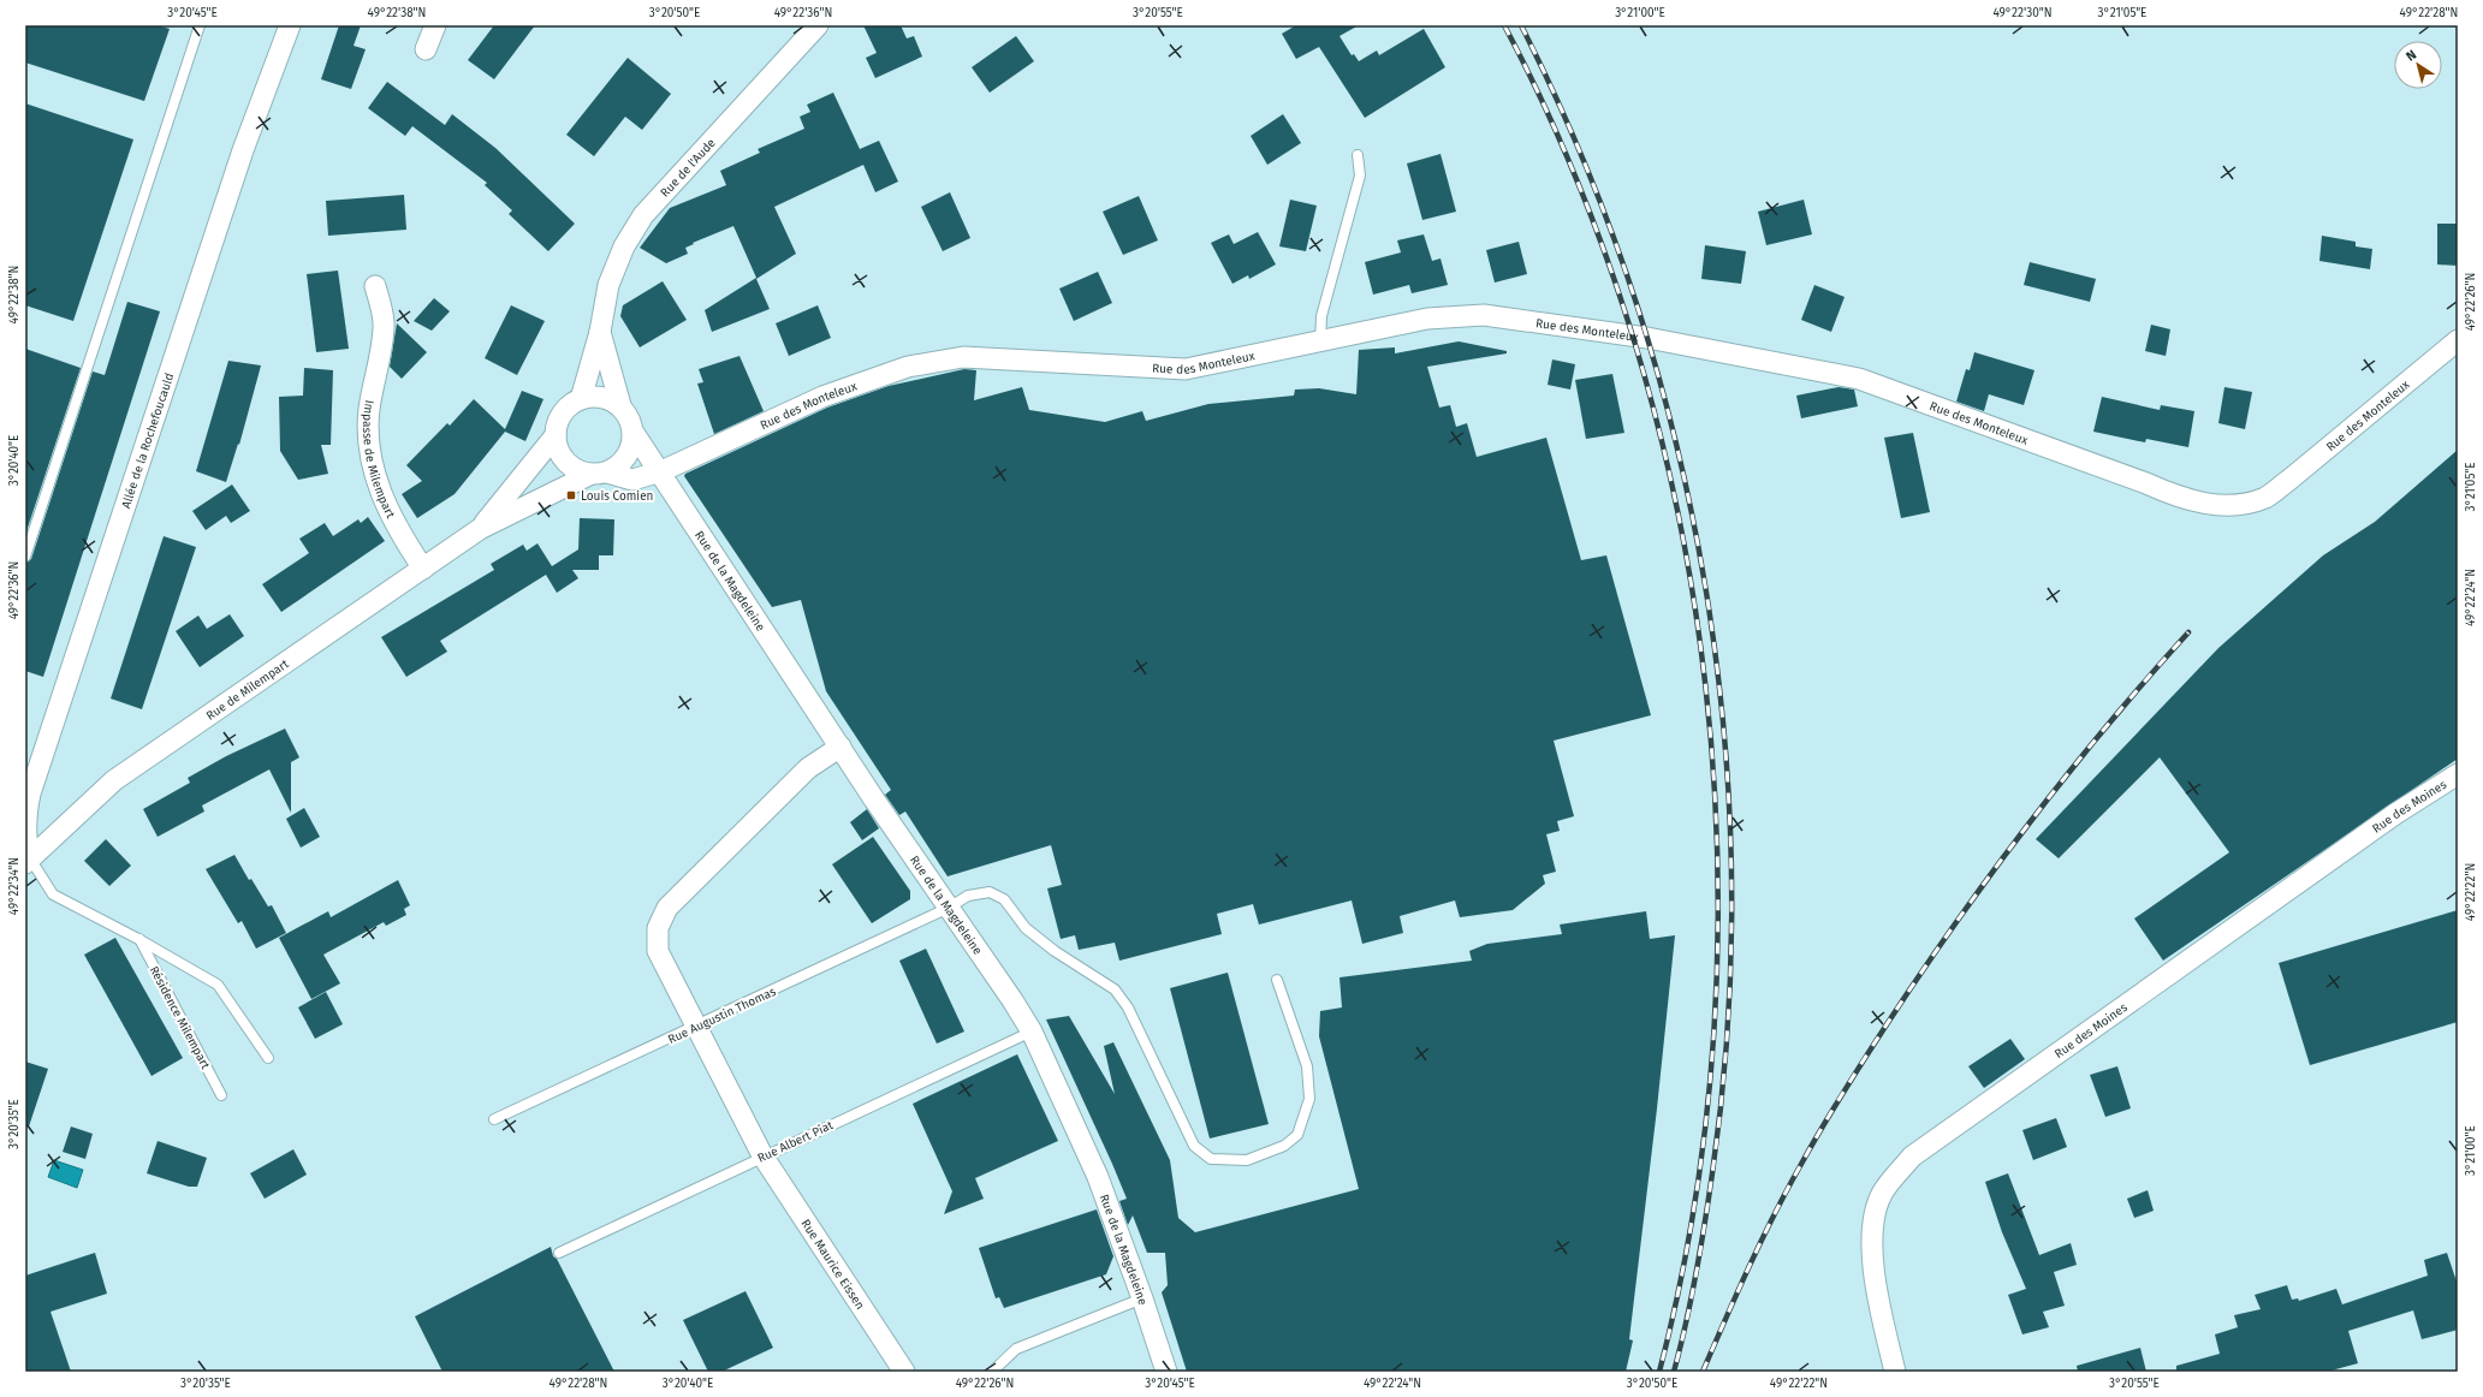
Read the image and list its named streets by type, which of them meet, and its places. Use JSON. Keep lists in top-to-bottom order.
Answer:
{
  "streets": {
    "street": [
      "Rue de l'Aude",
      "Rue des Monteleux",
      "Allée de la Rochefoucauld",
      "Impasse de Milempart",
      "Rue de la Magdeleine",
      "Rue de Milempart",
      "Rue des Moines",
      "Rue Maurice Eissen"
    ],
    "lane": ["Rue Augustin Thomas", "Résidence Milempart", "Rue Albert Piat"]
  },
  "crossings": [
    ["Rue de l'Aude", "Rue des Monteleux"],
    ["Rue de l'Aude", "Rue de la Magdeleine"],
    ["Rue de l'Aude", "Rue de Milempart"],
    ["Rue des Monteleux", "Rue de la Magdeleine"],
    ["Rue des Monteleux", "Rue de Milempart"],
    ["Allée de la Rochefoucauld", "Rue de Milempart"],
    ["Allée de la Rochefoucauld", "Résidence Milempart"],
    ["Impasse de Milempart", "Rue de Milempart"],
    ["Rue de la Magdeleine", "Rue de Milempart"],
    ["Rue de la Magdeleine", "Rue Augustin Thomas"],
    ["Rue de la Magdeleine", "Rue Albert Piat"],
    ["Rue de la Magdeleine", "Rue Maurice Eissen"],
    ["Rue de Milempart", "Résidence Milempart"],
    ["Rue Augustin Thomas", "Rue Maurice Eissen"],
    ["Rue Albert Piat", "Rue Maurice Eissen"]
  ],
  "places": {
    "transit": ["Louis Comien"]
  },
  "north": "top left",
  "coordinates": [
    "3°20'45\"E",
    "49°22'38\"N",
    "3°20'50\"E",
    "49°22'36\"N",
    "3°20'55\"E",
    "3°21'00\"E",
    "49°22'30\"N",
    "3°21'05\"E",
    "49°22'28\"N",
    "49°22'26\"N",
    "3°20'40\"E",
    "49°22'24\"N",
    "49°22'34\"N",
    "49°22'22\"N",
    "3°20'35\"E"
  ]
}
